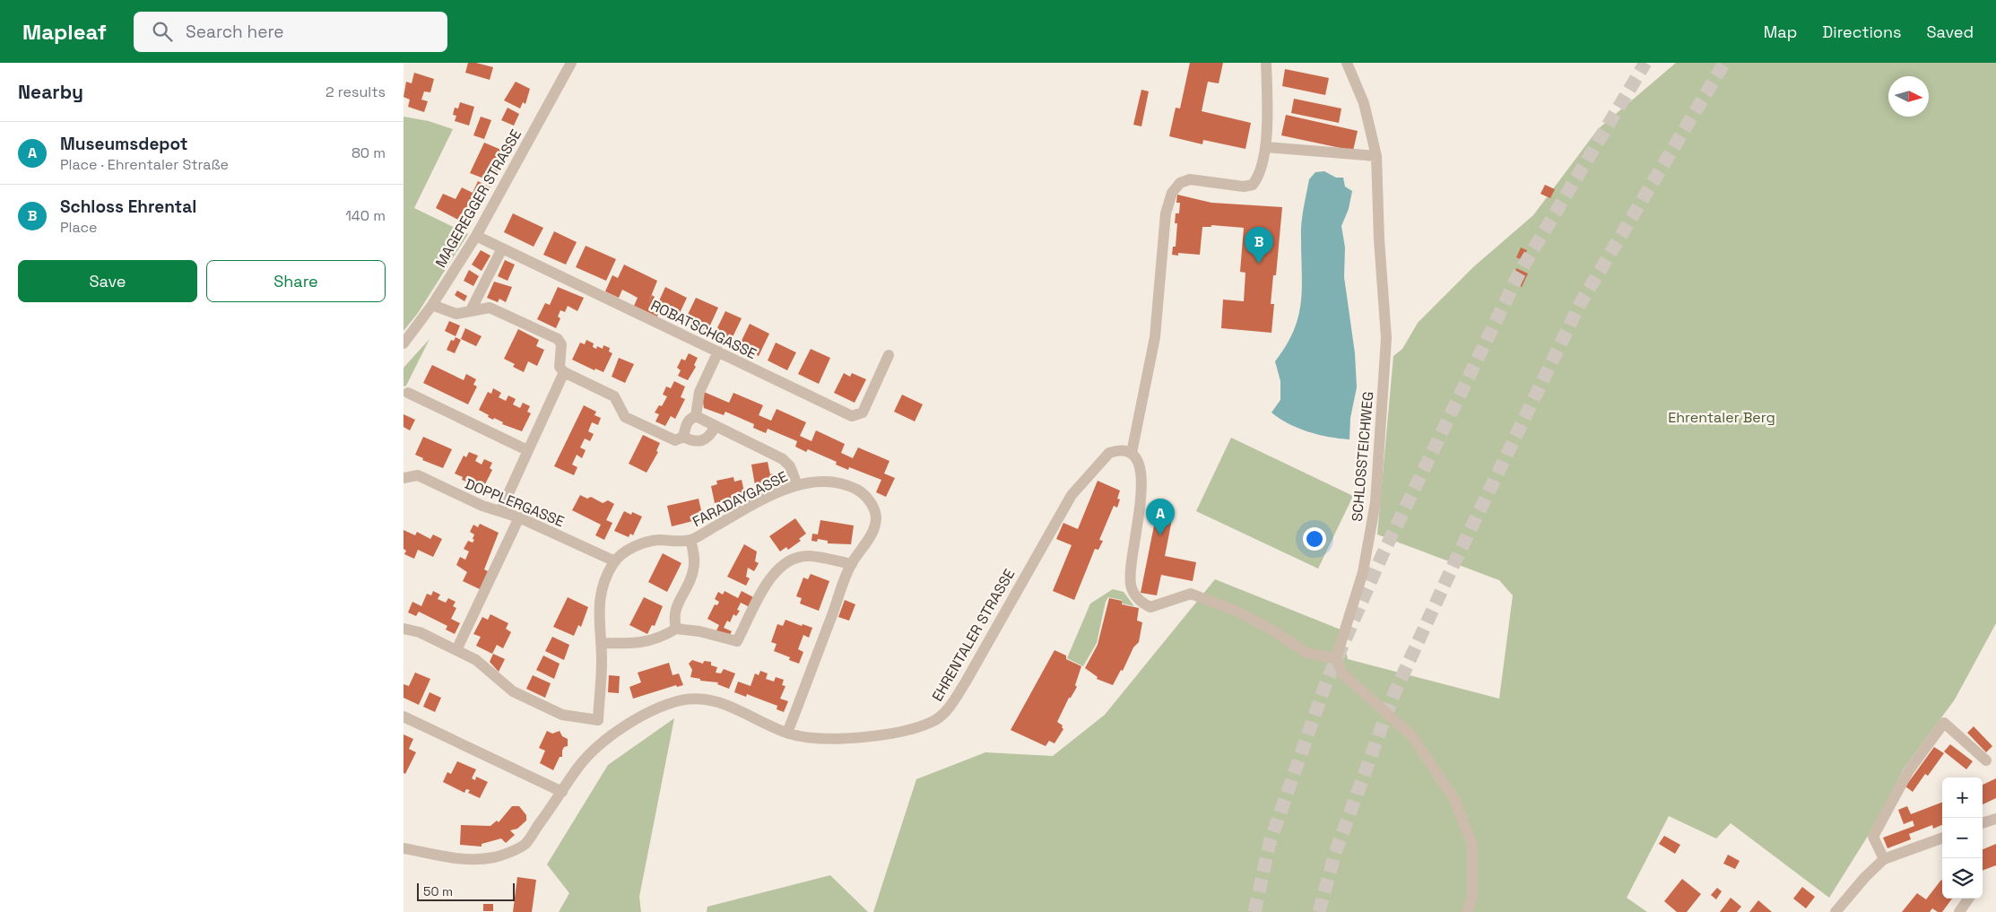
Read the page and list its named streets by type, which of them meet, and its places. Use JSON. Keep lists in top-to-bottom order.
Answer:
{
  "streets": {
    "street": [
      "MAGEREGGER STRASSE",
      "ROBATSCHGASSE",
      "SCHLOSSTEICHWEG",
      "FARADAYGASSE",
      "DOPPLERGASSE",
      "EHRENTALER STRASSE"
    ]
  },
  "crossings": [
    ["MAGEREGGER STRASSE", "ROBATSCHGASSE"],
    ["FARADAYGASSE", "DOPPLERGASSE"],
    ["FARADAYGASSE", "EHRENTALER STRASSE"]
  ],
  "parks": ["Ehrentaler Berg"],
  "scale_bar": "50 m",
  "north": "right",
  "page": {
    "header": "Mapleaf",
    "search": "Search here",
    "nav": ["Map", "Directions", "Saved"],
    "heading": ["Nearby", "2 results"],
    "list": [
      {
        "mark": "A",
        "name": "Museumsdepot",
        "note": "Place · Ehrentaler Straße",
        "value": "80 m"
      },
      {
        "mark": "B",
        "name": "Schloss Ehrental",
        "note": "Place",
        "value": "140 m"
      }
    ],
    "pins": ["B", "A"],
    "buttons": ["Save", "Share"],
    "map_buttons": ["+", "−"],
    "scale": "50 m"
  }
}
